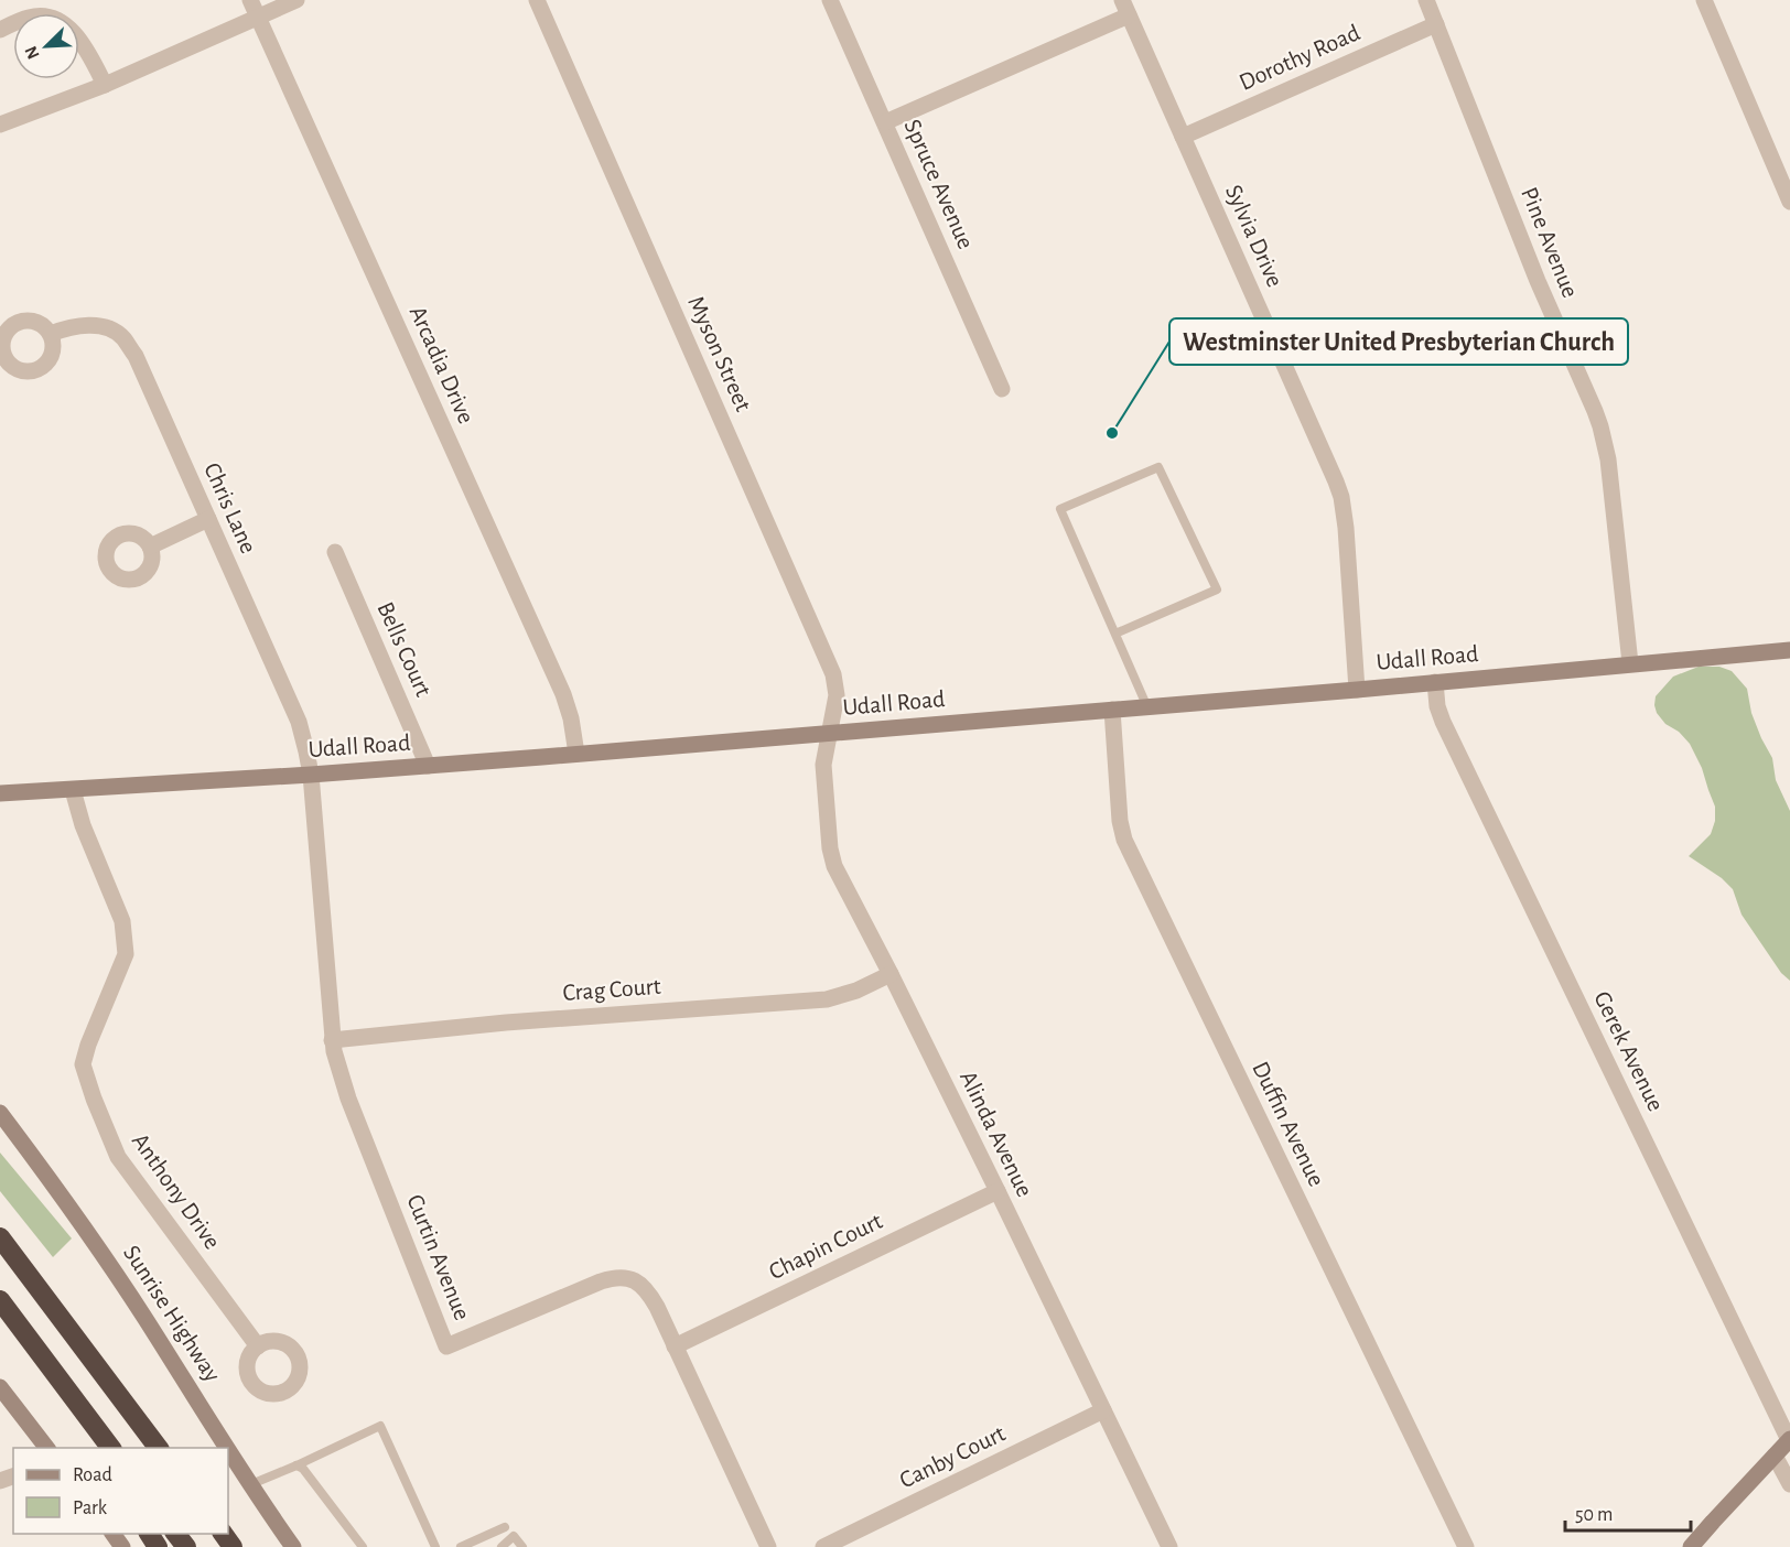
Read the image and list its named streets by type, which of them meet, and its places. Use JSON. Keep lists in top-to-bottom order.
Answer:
{
  "streets": {
    "main road": ["Udall Road", "Sunrise Highway"],
    "street": [
      "Dorothy Road",
      "Spruce Avenue",
      "Sylvia Drive",
      "Pine Avenue",
      "Myson Street",
      "Arcadia Drive",
      "Chris Lane",
      "Bells Court",
      "Crag Court",
      "Gerek Avenue",
      "Duffin Avenue",
      "Alinda Avenue",
      "Anthony Drive",
      "Chapin Court",
      "Curtin Avenue",
      "Canby Court"
    ]
  },
  "crossings": [
    ["Dorothy Road", "Sylvia Drive"],
    ["Dorothy Road", "Pine Avenue"],
    ["Sylvia Drive", "Udall Road"],
    ["Pine Avenue", "Udall Road"],
    ["Myson Street", "Udall Road"],
    ["Myson Street", "Alinda Avenue"],
    ["Arcadia Drive", "Udall Road"],
    ["Chris Lane", "Udall Road"],
    ["Chris Lane", "Curtin Avenue"],
    ["Bells Court", "Udall Road"],
    ["Udall Road", "Gerek Avenue"],
    ["Udall Road", "Duffin Avenue"],
    ["Udall Road", "Alinda Avenue"],
    ["Udall Road", "Anthony Drive"],
    ["Udall Road", "Curtin Avenue"],
    ["Crag Court", "Alinda Avenue"],
    ["Crag Court", "Curtin Avenue"],
    ["Alinda Avenue", "Chapin Court"],
    ["Alinda Avenue", "Canby Court"],
    ["Chapin Court", "Curtin Avenue"]
  ],
  "places": ["Westminster United Presbyterian Church"],
  "legend": ["Road", "Park"],
  "scale_bar": "50 m",
  "north": "bottom left"
}
